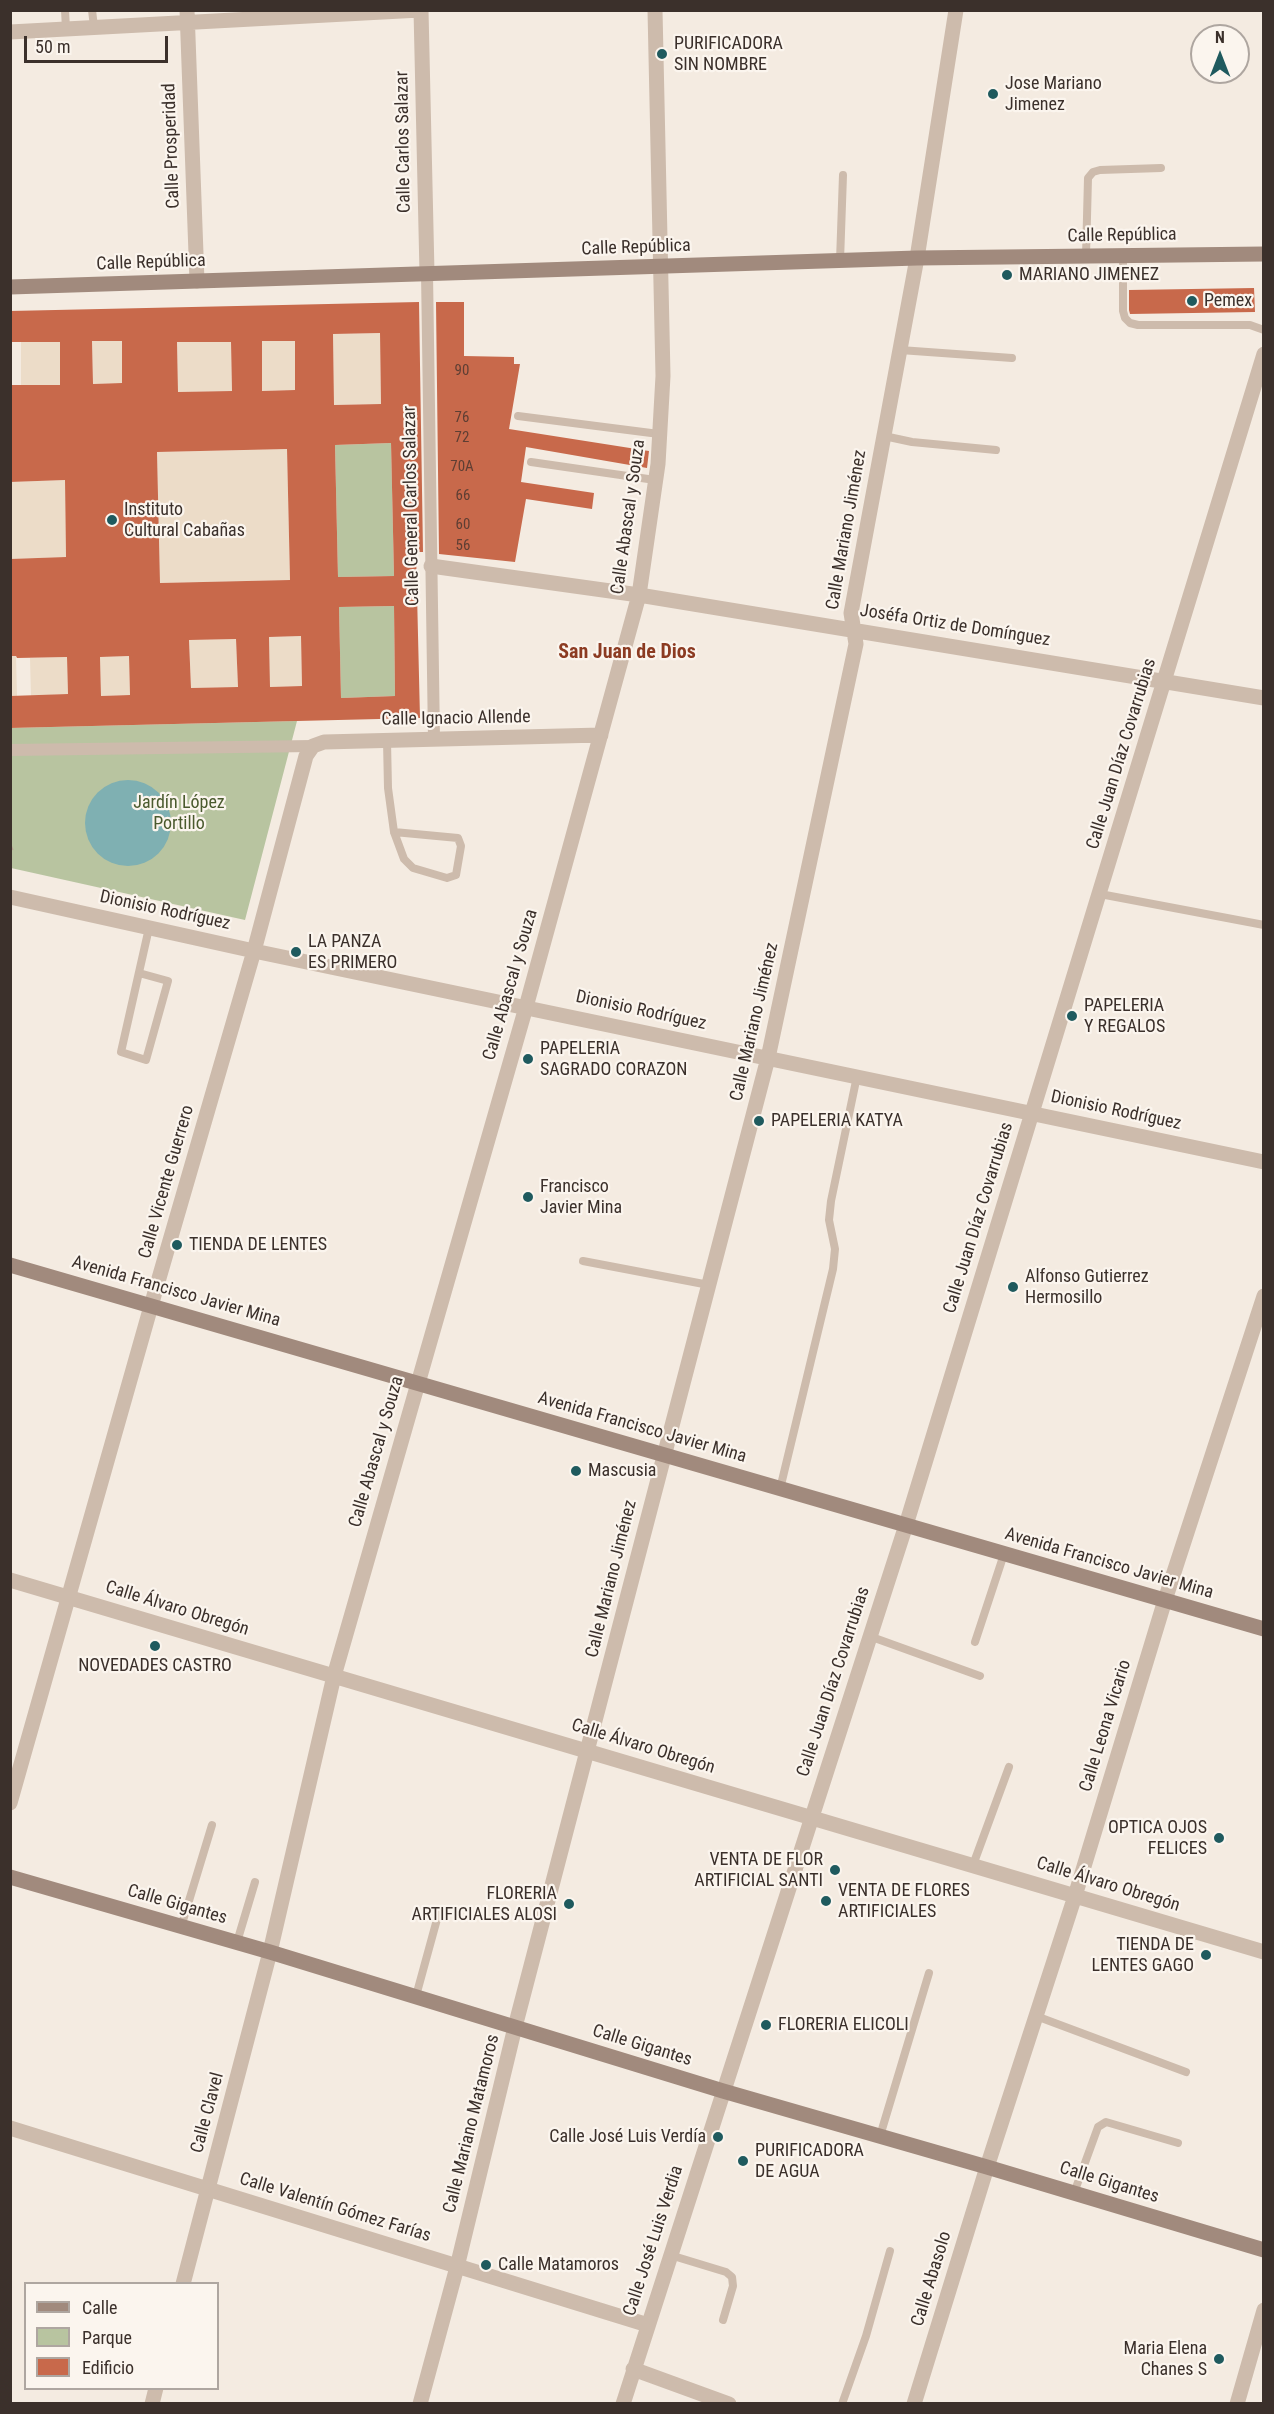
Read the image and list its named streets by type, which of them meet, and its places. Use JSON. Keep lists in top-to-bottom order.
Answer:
{
  "streets": {
    "main road": ["Calle República", "Avenida Francisco Javier Mina", "Calle Gigantes"],
    "street": [
      "Calle Carlos Salazar",
      "Calle Prosperidad",
      "Calle General Carlos Salazar",
      "Calle Abascal y Souza",
      "Calle Mariano Jiménez",
      "Joséfa Ortiz de Domínguez",
      "Calle Ignacio Allende",
      "Calle Juan Díaz Covarrubias",
      "Dionisio Rodríguez",
      "Calle Vicente Guerrero",
      "Calle Álvaro Obregón",
      "Calle Leona Vicario",
      "Calle Clavel",
      "Calle Mariano Matamoros",
      "Calle Valentín Gómez Farías",
      "Calle José Luis Verdia",
      "Calle Abasolo"
    ]
  },
  "crossings": [
    ["Calle Carlos Salazar", "Calle República"],
    ["Calle Carlos Salazar", "Calle General Carlos Salazar"],
    ["Calle Prosperidad", "Calle República"],
    ["Calle República", "Calle General Carlos Salazar"],
    ["Calle República", "Calle Abascal y Souza"],
    ["Calle República", "Calle Mariano Jiménez"],
    ["Calle General Carlos Salazar", "Joséfa Ortiz de Domínguez"],
    ["Calle General Carlos Salazar", "Calle Ignacio Allende"],
    ["Calle Abascal y Souza", "Joséfa Ortiz de Domínguez"],
    ["Calle Abascal y Souza", "Calle Ignacio Allende"],
    ["Calle Abascal y Souza", "Dionisio Rodríguez"],
    ["Calle Abascal y Souza", "Avenida Francisco Javier Mina"],
    ["Calle Abascal y Souza", "Calle Álvaro Obregón"],
    ["Calle Abascal y Souza", "Calle Gigantes"],
    ["Calle Abascal y Souza", "Calle Clavel"],
    ["Calle Mariano Jiménez", "Joséfa Ortiz de Domínguez"],
    ["Calle Mariano Jiménez", "Dionisio Rodríguez"],
    ["Calle Mariano Jiménez", "Avenida Francisco Javier Mina"],
    ["Calle Mariano Jiménez", "Calle Álvaro Obregón"],
    ["Calle Mariano Jiménez", "Calle Gigantes"],
    ["Calle Mariano Jiménez", "Calle Mariano Matamoros"],
    ["Joséfa Ortiz de Domínguez", "Calle Juan Díaz Covarrubias"],
    ["Calle Ignacio Allende", "Calle Vicente Guerrero"],
    ["Calle Juan Díaz Covarrubias", "Dionisio Rodríguez"],
    ["Calle Juan Díaz Covarrubias", "Avenida Francisco Javier Mina"],
    ["Calle Juan Díaz Covarrubias", "Calle Álvaro Obregón"],
    ["Calle Juan Díaz Covarrubias", "Calle Gigantes"],
    ["Calle Juan Díaz Covarrubias", "Calle José Luis Verdia"],
    ["Dionisio Rodríguez", "Calle Vicente Guerrero"],
    ["Calle Vicente Guerrero", "Avenida Francisco Javier Mina"],
    ["Calle Vicente Guerrero", "Calle Álvaro Obregón"],
    ["Avenida Francisco Javier Mina", "Calle Leona Vicario"],
    ["Calle Álvaro Obregón", "Calle Leona Vicario"],
    ["Calle Leona Vicario", "Calle Gigantes"],
    ["Calle Leona Vicario", "Calle Abasolo"],
    ["Calle Gigantes", "Calle Clavel"],
    ["Calle Gigantes", "Calle Mariano Matamoros"],
    ["Calle Gigantes", "Calle José Luis Verdia"],
    ["Calle Gigantes", "Calle Abasolo"],
    ["Calle Clavel", "Calle Valentín Gómez Farías"],
    ["Calle Mariano Matamoros", "Calle Valentín Gómez Farías"],
    ["Calle Valentín Gómez Farías", "Calle José Luis Verdia"]
  ],
  "districts": ["San Juan de Dios"],
  "parks": ["Jardín López Portillo"],
  "places": [
    "PURIFICADORA SIN NOMBRE",
    "Jose Mariano Jimenez",
    "MARIANO JIMENEZ",
    "Pemex",
    "Instituto Cultural Cabañas",
    "LA PANZA ES PRIMERO",
    "PAPELERIA Y REGALOS",
    "PAPELERIA SAGRADO CORAZON",
    "PAPELERIA KATYA",
    "Francisco Javier Mina",
    "TIENDA DE LENTES",
    "Alfonso Gutierrez Hermosillo",
    "Mascusia",
    "NOVEDADES CASTRO",
    "OPTICA OJOS FELICES",
    "VENTA DE FLOR ARTIFICIAL SANTI",
    "VENTA DE FLORES ARTIFICIALES",
    "FLORERIA ARTIFICIALES ALOSI",
    "TIENDA DE LENTES GAGO",
    "FLORERIA ELICOLI",
    "Calle José Luis Verdía",
    "PURIFICADORA DE AGUA",
    "Calle Matamoros",
    "Maria Elena Chanes S"
  ],
  "house_numbers": [
    "90",
    "76",
    "72",
    "70A",
    "66",
    "60",
    "56"
  ],
  "legend": ["Calle", "Parque", "Edificio"],
  "scale_bar": "50 m",
  "north": "top"
}
